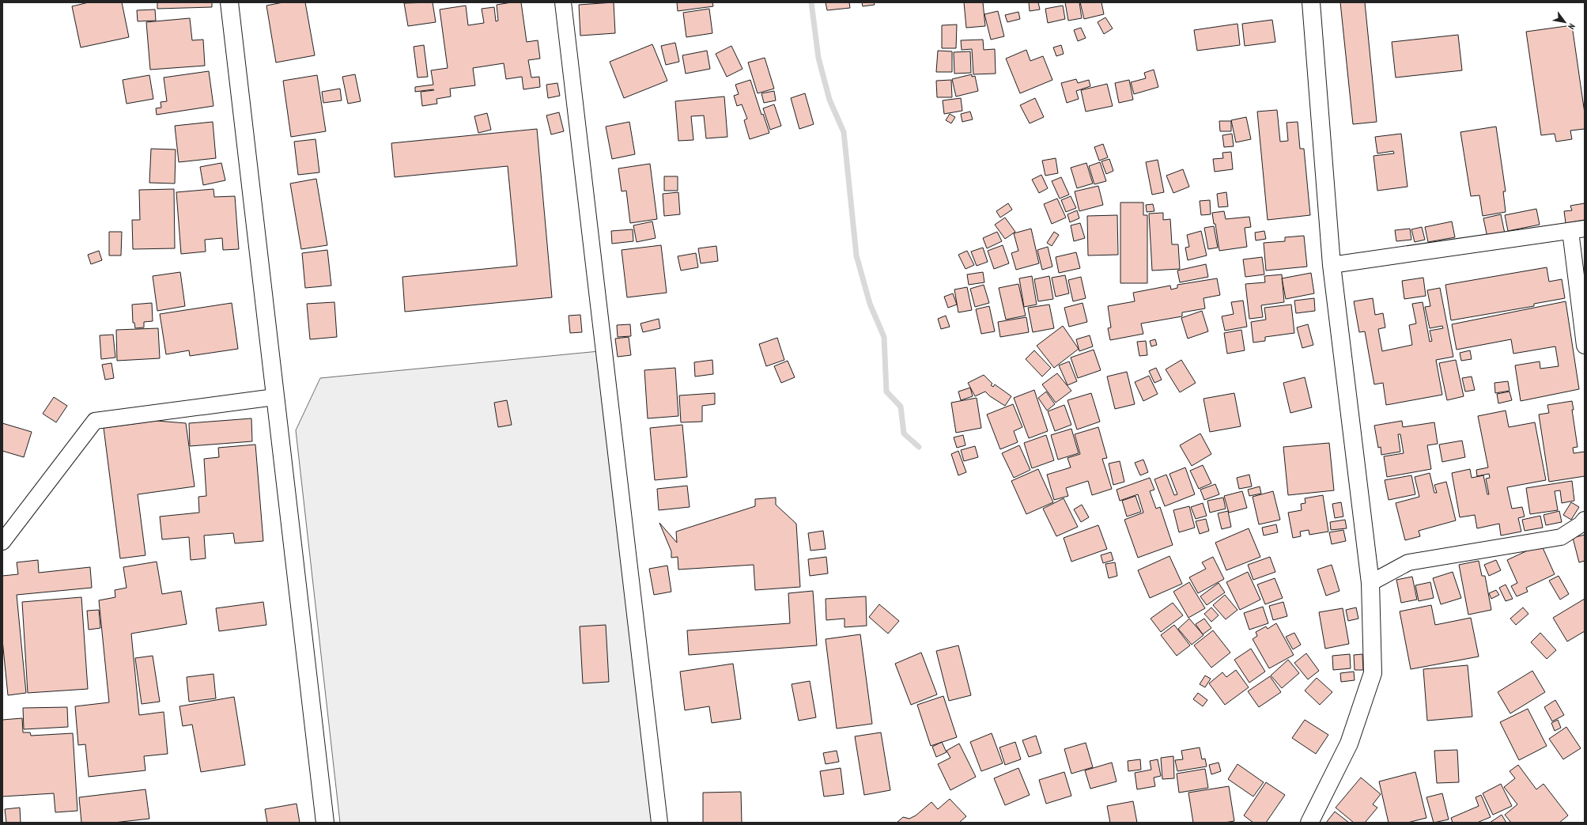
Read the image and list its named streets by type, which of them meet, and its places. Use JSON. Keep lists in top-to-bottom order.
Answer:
{
  "north": "bottom right"
}
